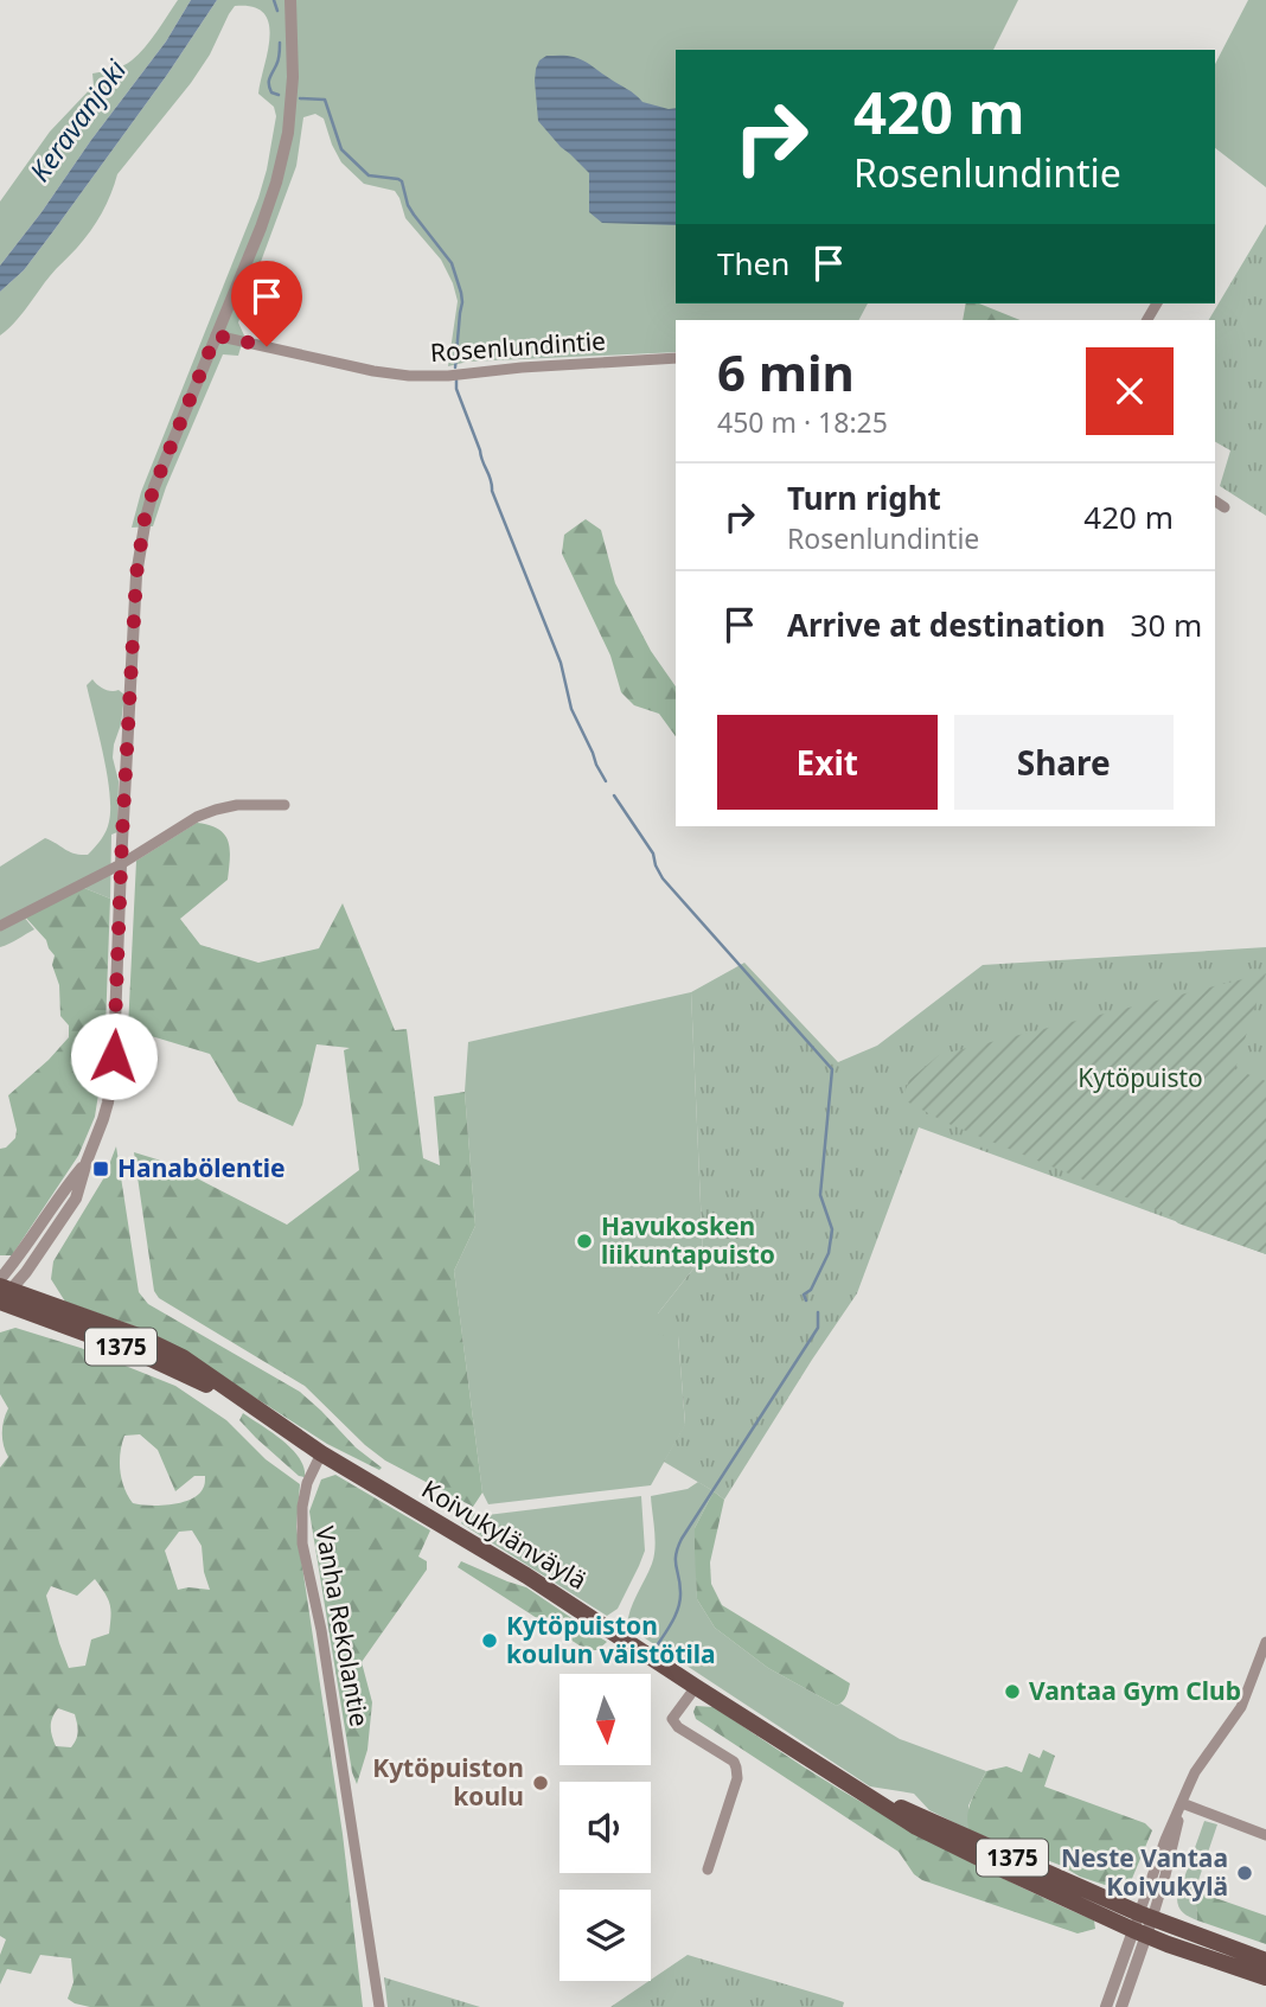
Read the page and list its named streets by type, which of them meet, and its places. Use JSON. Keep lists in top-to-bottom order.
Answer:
{
  "streets": {
    "main road": ["1375", "Koivukylänväylä"],
    "street": ["Rosenlundintie", "Vanha Rekolantie"]
  },
  "crossings": [
    ["Koivukylänväylä", "Vanha Rekolantie"]
  ],
  "water": ["Keravanjoki"],
  "parks": ["Kytöpuisto"],
  "places": {
    "transit": ["Hanabölentie"],
    "other": [
      "Havukosken liikuntapuisto",
      "Kytöpuiston koulun väistötila",
      "Vantaa Gym Club",
      "Kytöpuiston koulu",
      "Neste Vantaa Koivukylä"
    ]
  },
  "north": "bottom",
  "page": {
    "turn": ["420 m", "Rosenlundintie"],
    "then": "Then",
    "heading": ["6 min", "450 m · 18:25"],
    "list": [
      {
        "name": "Turn right",
        "note": "Rosenlundintie",
        "value": "420 m"
      },
      {
        "name": "Arrive at destination",
        "value": "30 m"
      }
    ],
    "buttons": ["Exit", "Share"]
  }
}
